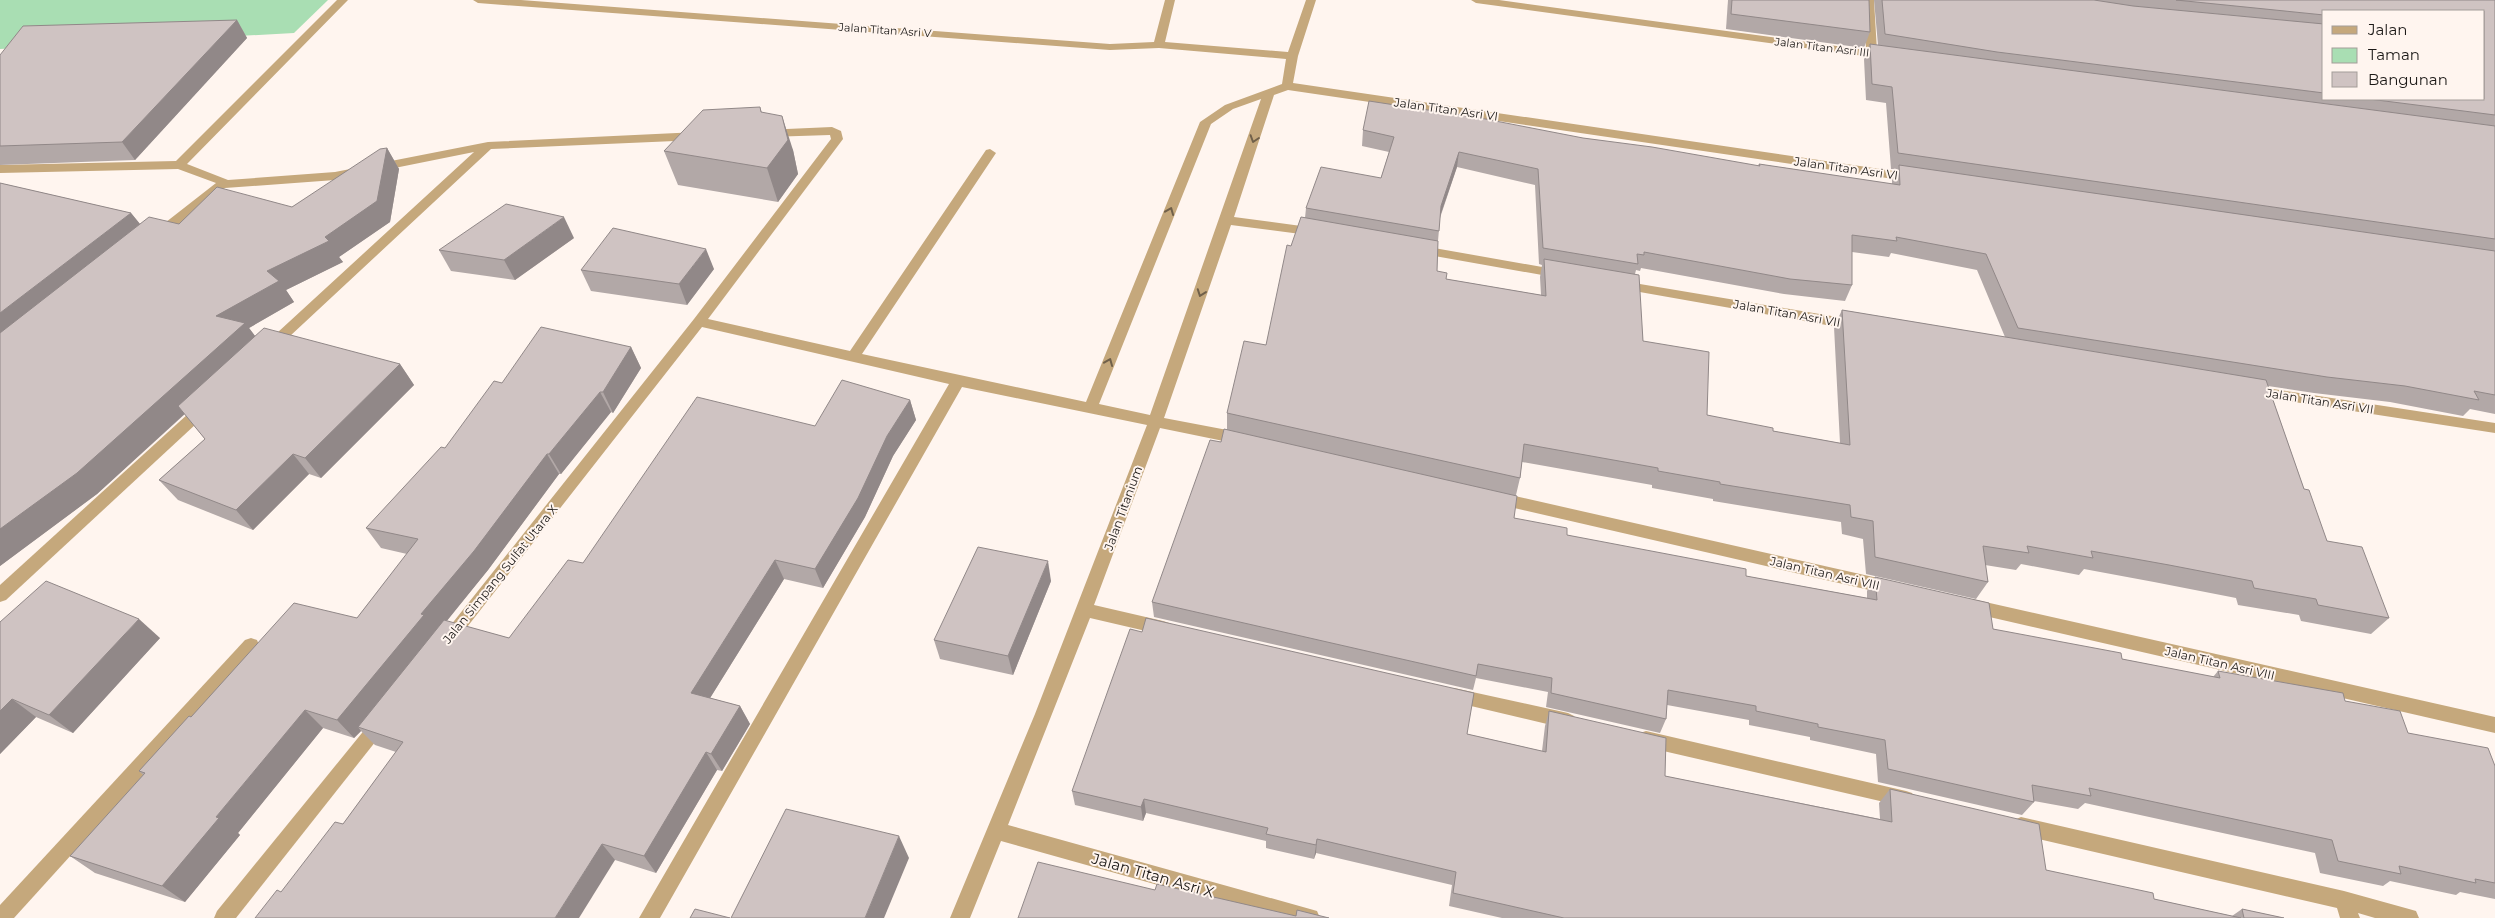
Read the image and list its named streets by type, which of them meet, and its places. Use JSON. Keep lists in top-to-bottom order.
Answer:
{
  "streets": {
    "street": [
      "Jalan Titan Asri V",
      "Jalan Titan Asri III",
      "Jalan Titan Asri VI",
      "Jalan Titan Asri VII",
      "Jalan Titanium",
      "Jalan Titan Asri VIII",
      "Jalan Simpang Sulfat Utara X",
      "Jalan Titan Asri X"
    ]
  },
  "crossings": [
    ["Jalan Titanium", "Jalan Titan Asri X"]
  ],
  "legend": ["Jalan", "Taman", "Bangunan"]
}
